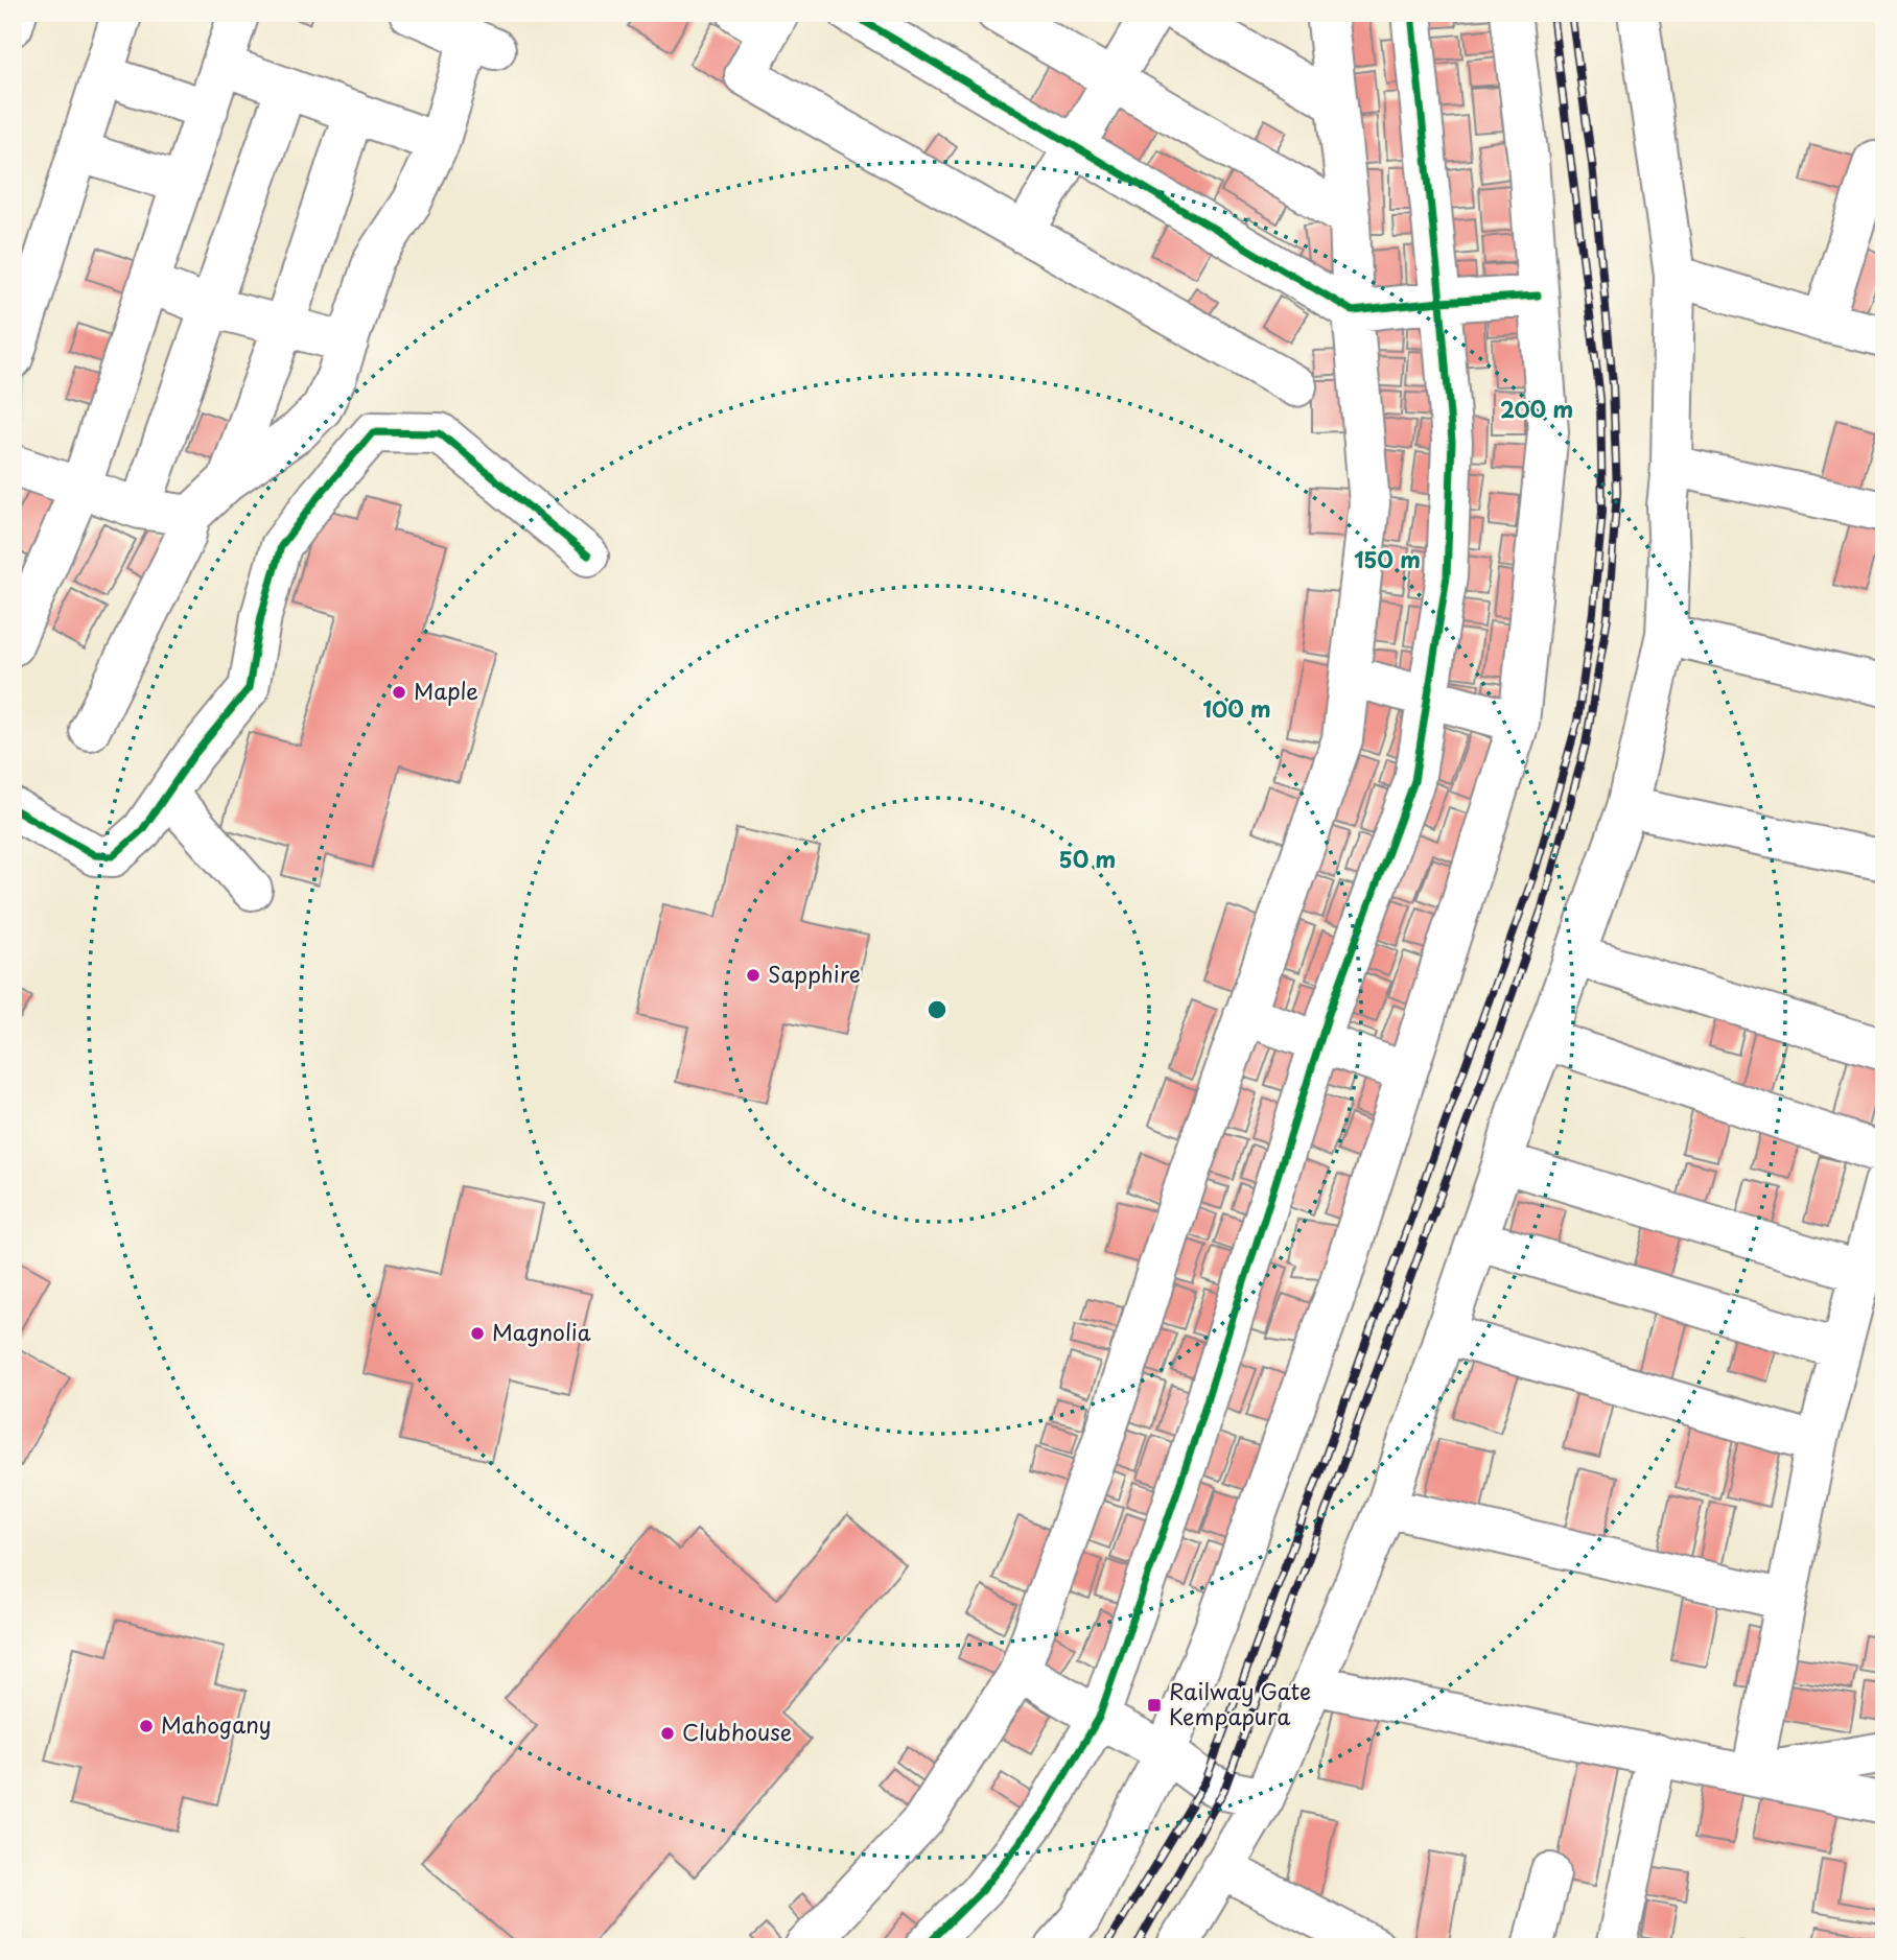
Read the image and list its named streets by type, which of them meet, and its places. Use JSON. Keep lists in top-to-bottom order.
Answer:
{
  "places": {
    "other": [
      "Maple",
      "Sapphire",
      "Magnolia",
      "Mahogany",
      "Clubhouse"
    ],
    "transit": ["Railway Gate Kempapura"]
  },
  "rings": [
    "200 m",
    "150 m",
    "100 m",
    "50 m"
  ]
}
